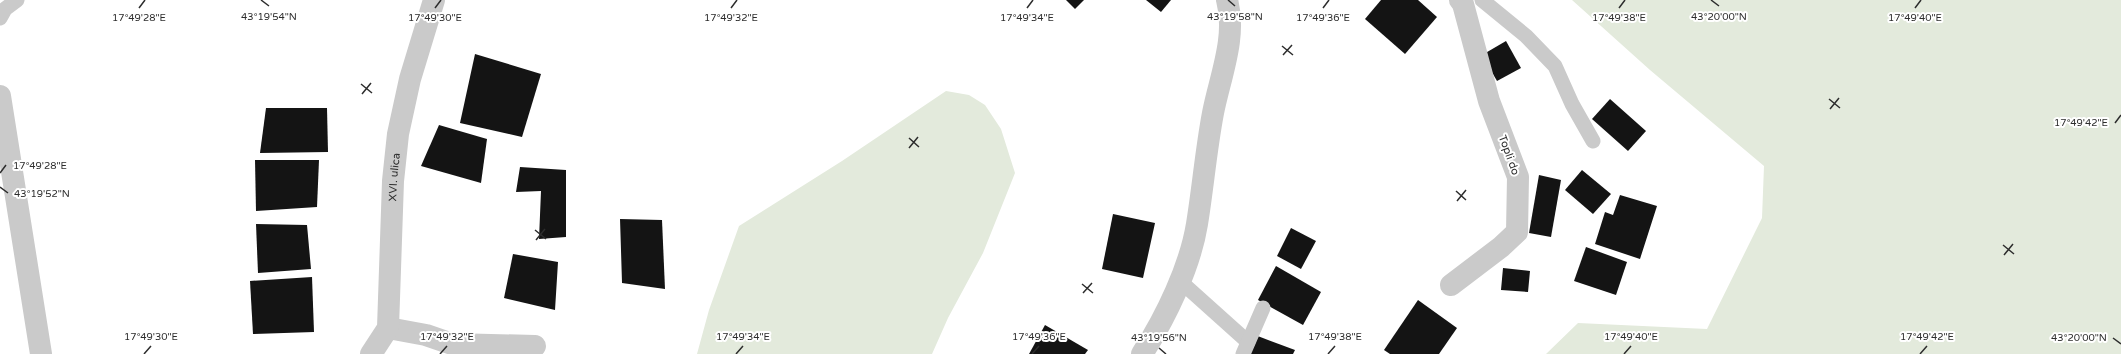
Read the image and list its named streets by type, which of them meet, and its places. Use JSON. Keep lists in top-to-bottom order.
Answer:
{
  "streets": {
    "street": ["Topli do", "XVI. ulica"]
  },
  "coordinates": [
    "43°20'00\"N",
    "43°19'54\"N",
    "43°19'58\"N",
    "17°49'28\"E",
    "17°49'30\"E",
    "17°49'32\"E",
    "17°49'34\"E",
    "17°49'36\"E",
    "17°49'38\"E",
    "17°49'40\"E",
    "17°49'42\"E",
    "43°19'52\"N",
    "43°19'56\"N"
  ]
}
